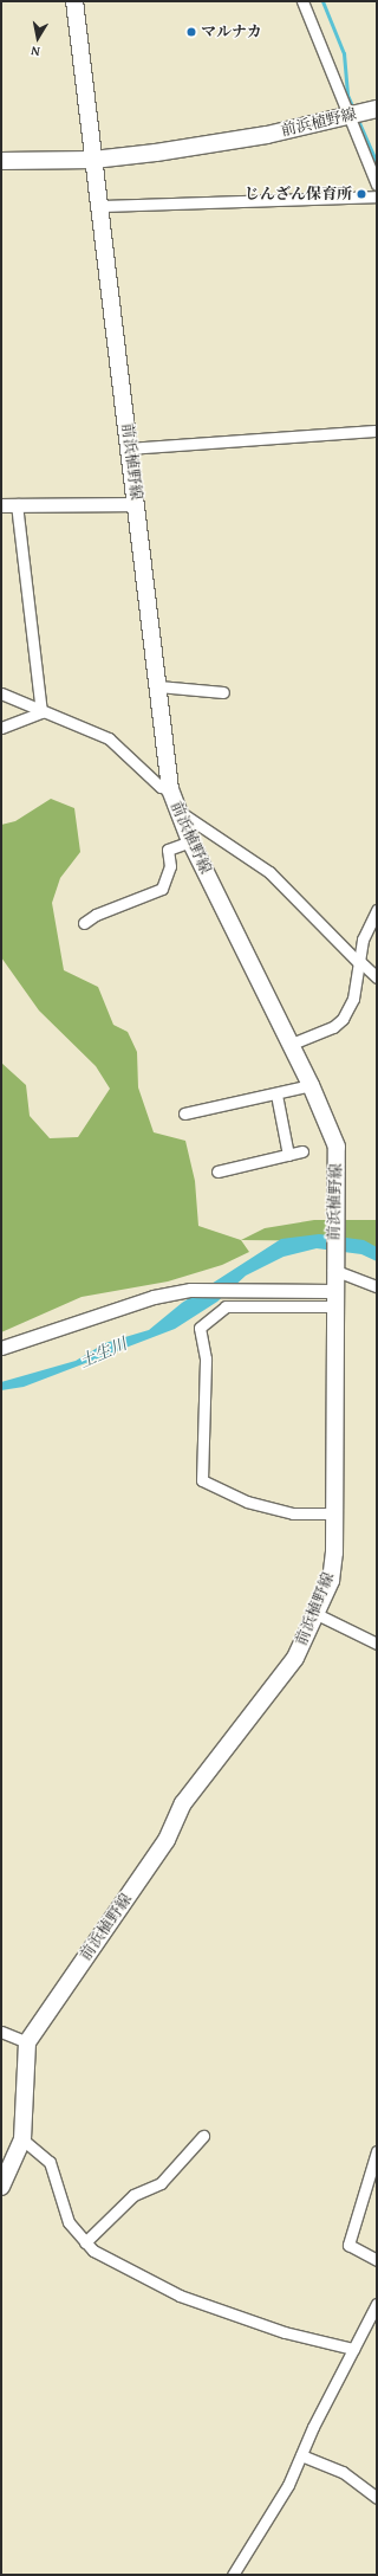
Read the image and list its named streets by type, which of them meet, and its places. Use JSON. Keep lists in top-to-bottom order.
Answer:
{
  "streets": {
    "main road": ["前浜植野線"]
  },
  "water": ["土生川"],
  "places": ["マルナカ", "じんざん保育所"],
  "north": "bottom"
}
